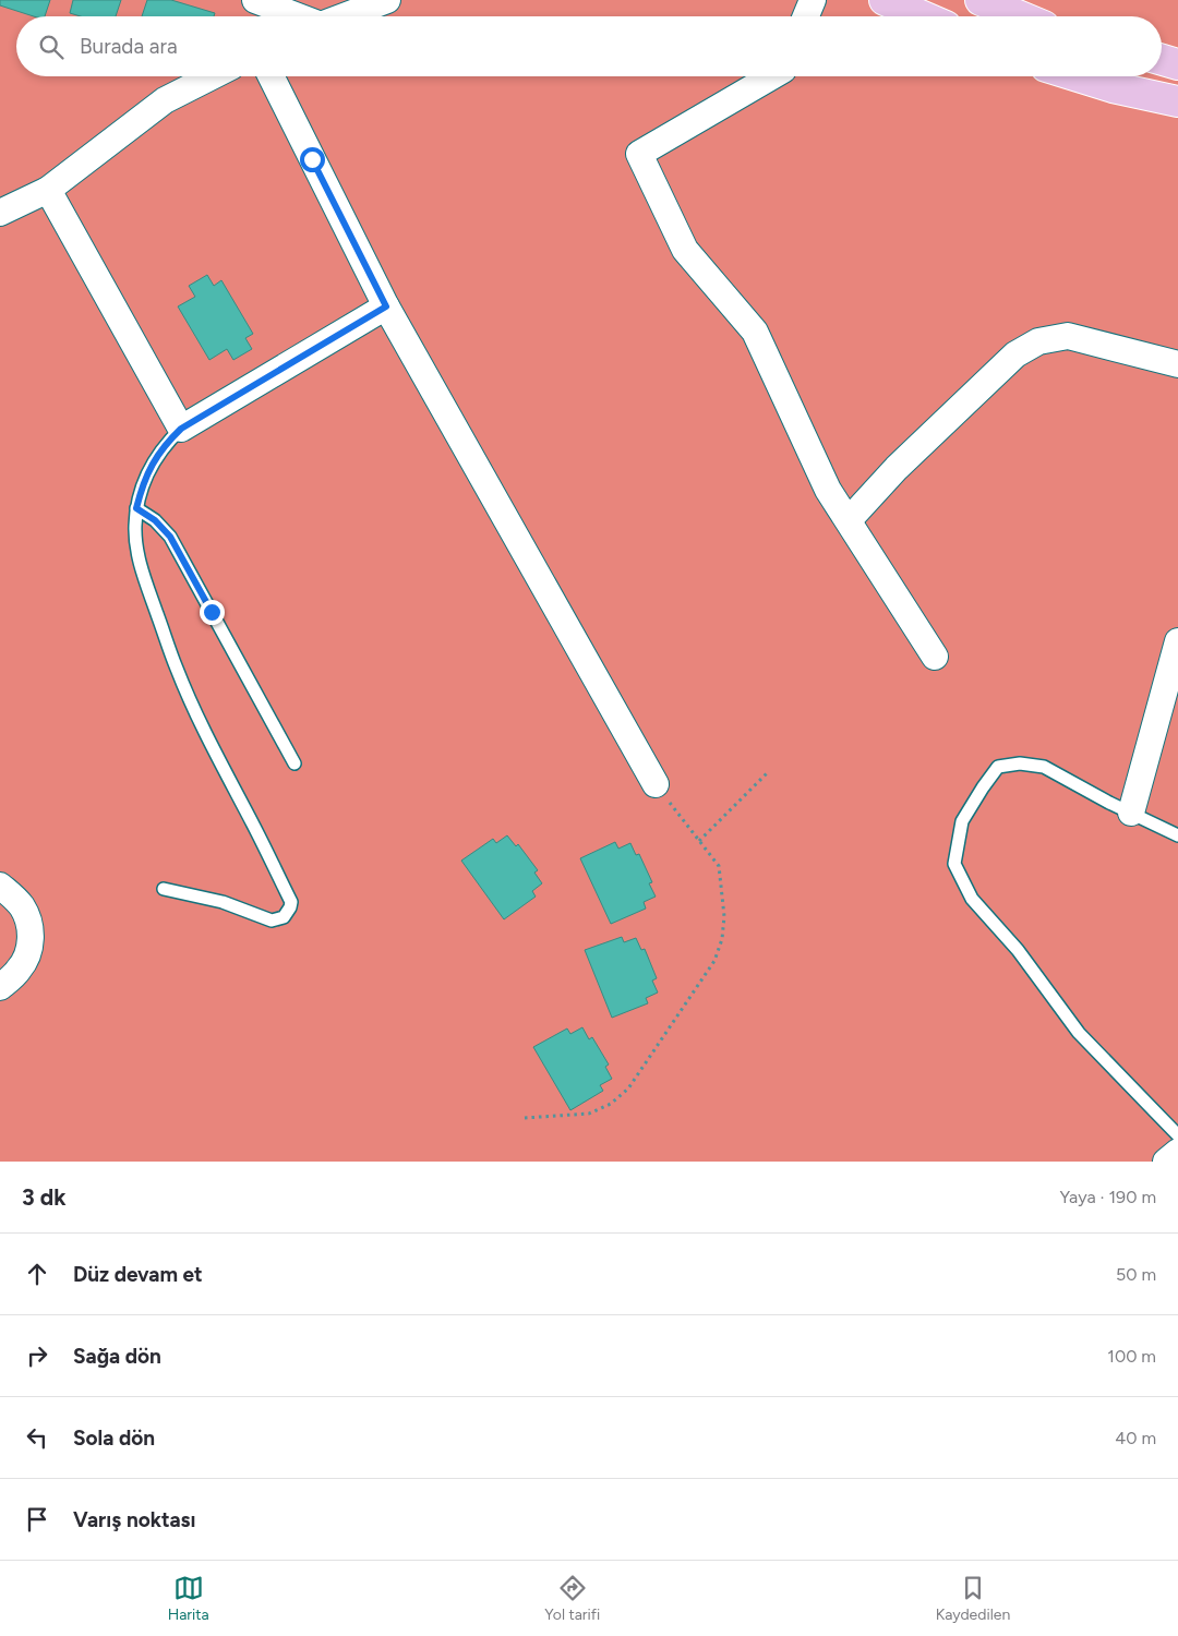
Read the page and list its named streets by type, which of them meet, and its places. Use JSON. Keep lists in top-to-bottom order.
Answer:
{
  "page": {
    "search": "Burada ara",
    "heading": ["3 dk", "Yaya · 190 m"],
    "list": [
      ["Düz devam et", "50 m"],
      ["Sağa dön", "100 m"],
      ["Sola dön", "40 m"],
      "Varış noktası"
    ],
    "nav": ["Harita", "Yol tarifi", "Kaydedilen"]
  }
}
